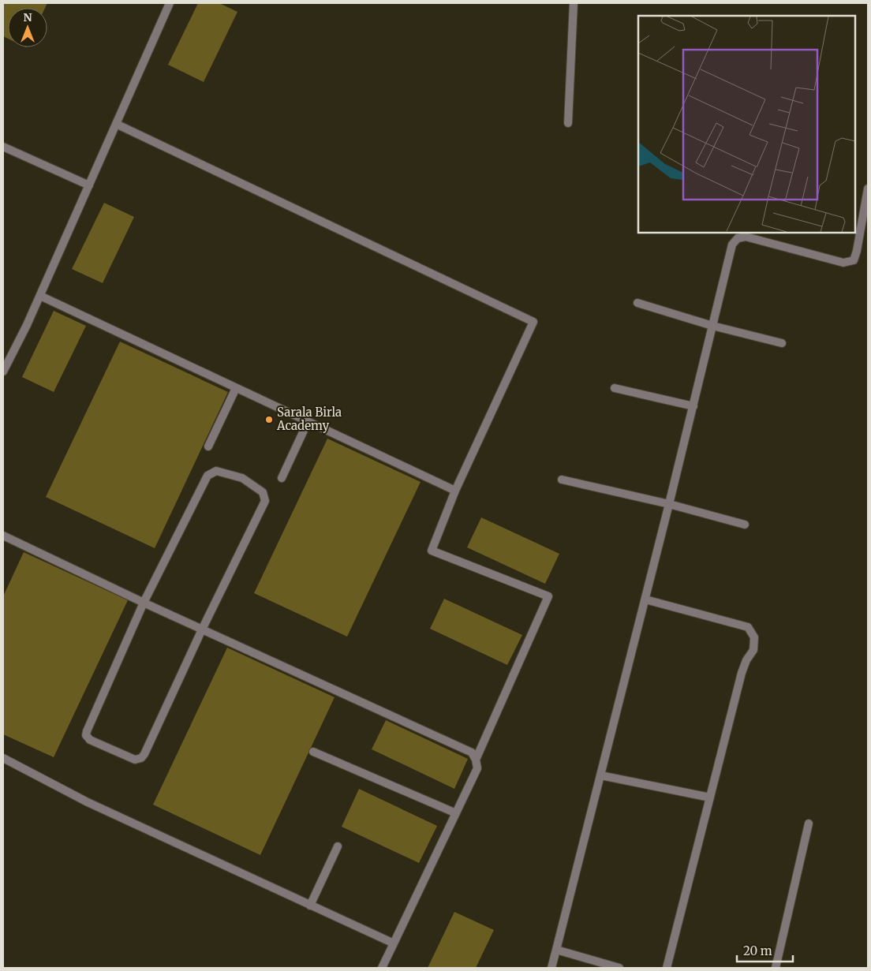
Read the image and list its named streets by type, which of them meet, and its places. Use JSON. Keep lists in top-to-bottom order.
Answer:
{
  "places": ["Sarala Birla Academy"],
  "scale_bar": "20 m",
  "north": "top"
}
